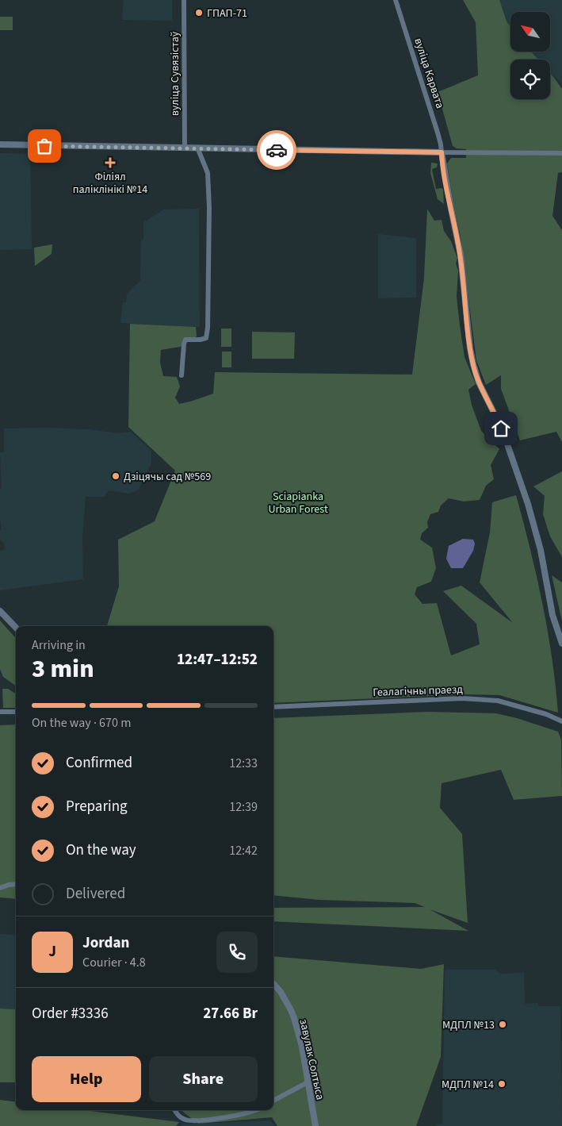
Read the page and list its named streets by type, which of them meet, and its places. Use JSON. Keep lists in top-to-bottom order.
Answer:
{
  "streets": {
    "street": [
      "вуліца Карвата",
      "вуліца Сувязістаў",
      "Геалагічны праезд",
      "завулак Солтыса"
    ]
  },
  "parks": ["Sciapianka Urban Forest"],
  "places": {
    "other": [
      "ГПАП-71",
      "Дзіцячы сад №569",
      "МДПЛ №13",
      "МДПЛ №14"
    ],
    "health": ["Філіял паліклінікі №14"]
  },
  "north": "top left",
  "page": {
    "heading": ["3 min", "Arriving in", "12:47–12:52"],
    "panel": [
      "Jordan",
      "Courier · 4.8",
      "Order #3336",
      "27.66 Br"
    ],
    "bar": "On the way · 670 m",
    "list": [
      ["Confirmed", "12:33"],
      ["Preparing", "12:39"],
      ["On the way", "12:42"],
      "Delivered"
    ],
    "round": "J",
    "buttons": ["Help", "Share"]
  }
}
